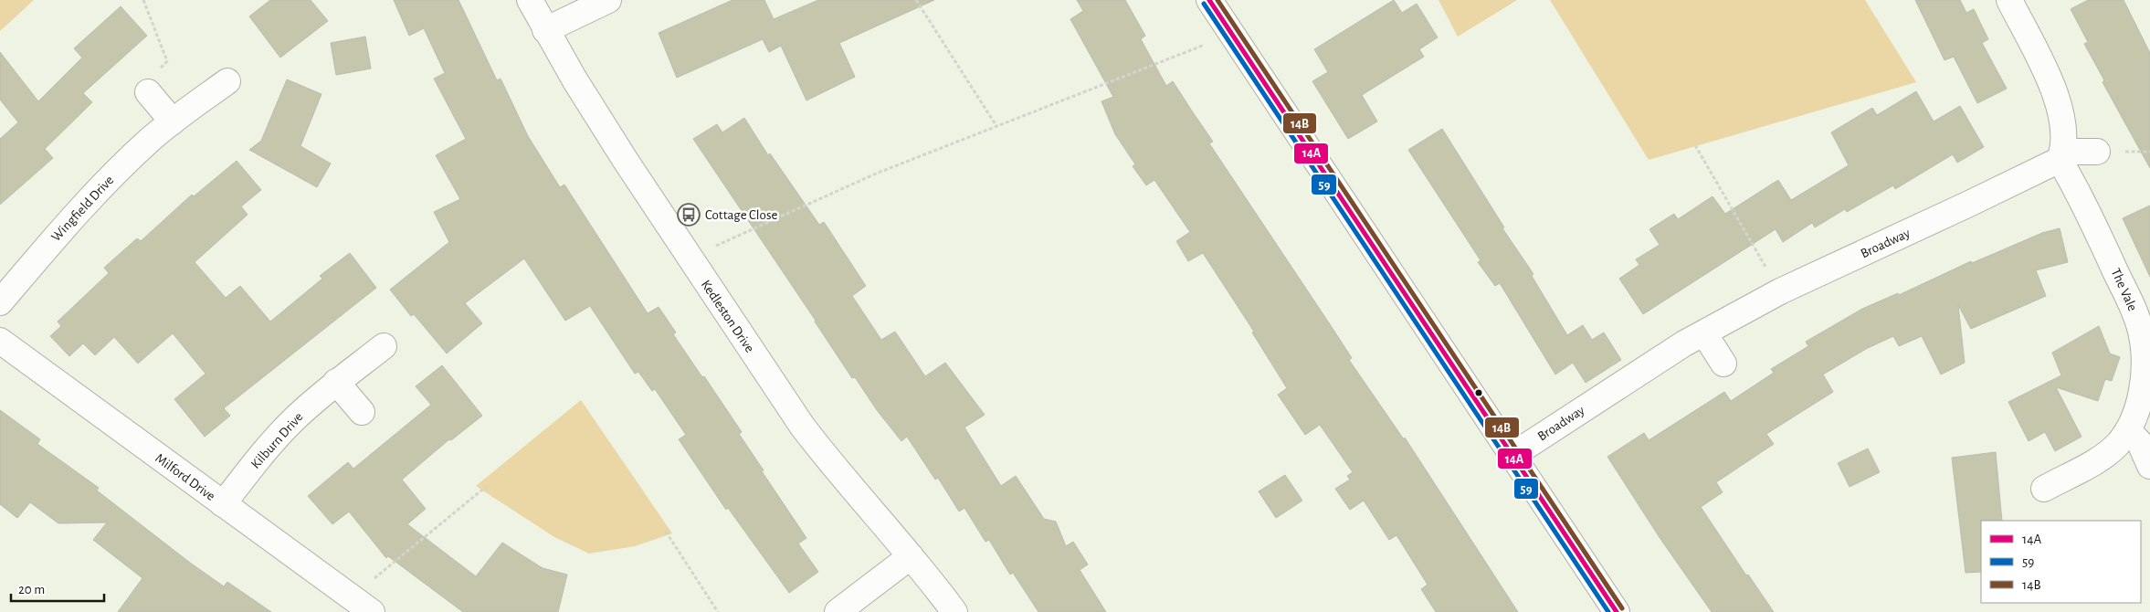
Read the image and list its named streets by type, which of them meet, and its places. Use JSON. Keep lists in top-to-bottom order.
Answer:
{
  "streets": {
    "street": [
      "Wingfield Drive",
      "Broadway",
      "The Vale",
      "Kedleston Drive",
      "Kilburn Drive",
      "Milford Drive"
    ]
  },
  "crossings": [
    ["Broadway", "The Vale"],
    ["Kilburn Drive", "Milford Drive"]
  ],
  "places": {
    "bus stop": ["Cottage Close"]
  },
  "lines": ["transit line 14A", "transit line 14B", "transit line 59"],
  "legend": ["14A", "59", "14B"],
  "scale_bar": "20 m"
}
